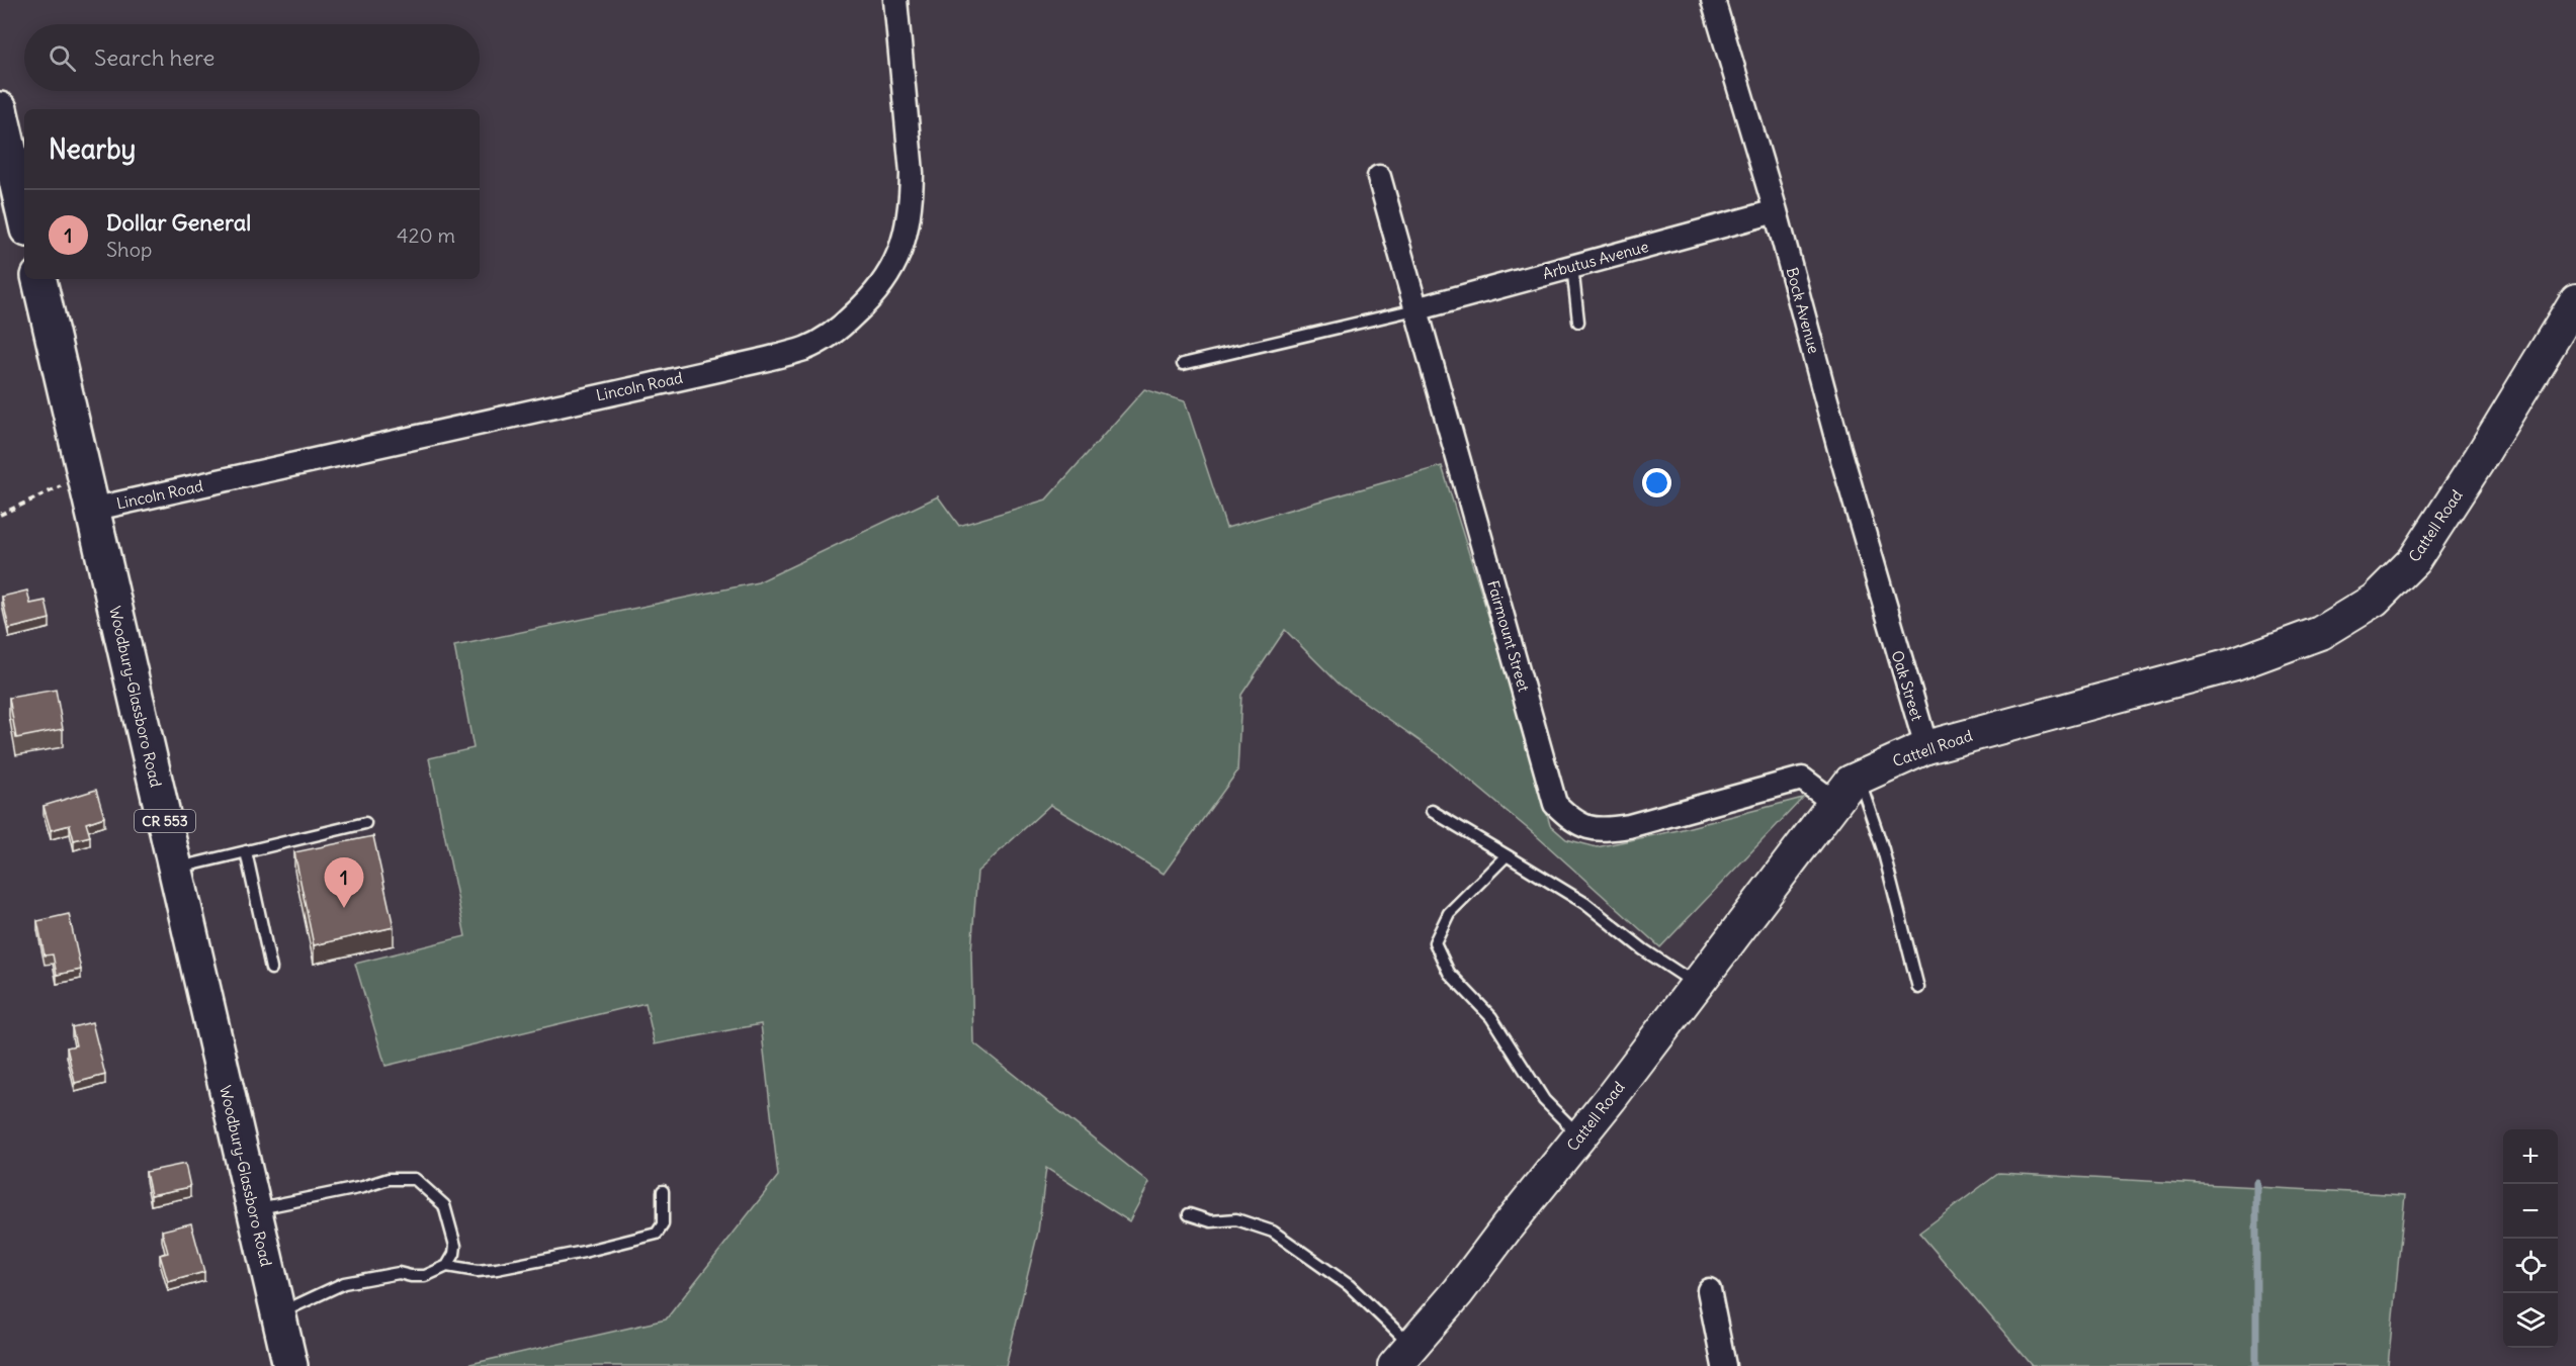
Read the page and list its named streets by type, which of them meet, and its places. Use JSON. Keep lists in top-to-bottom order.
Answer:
{
  "streets": {
    "main road": ["Woodbury-Glassboro Road", "CR 553"],
    "street": [
      "Arbutus Avenue",
      "Bock Avenue",
      "Lincoln Road",
      "Cattell Road",
      "Fairmount Street",
      "Oak Street"
    ]
  },
  "crossings": [
    ["Arbutus Avenue", "Bock Avenue"],
    ["Arbutus Avenue", "Fairmount Street"],
    ["Bock Avenue", "Oak Street"],
    ["Lincoln Road", "Woodbury-Glassboro Road"],
    ["Cattell Road", "Fairmount Street"],
    ["Cattell Road", "Oak Street"]
  ],
  "page": {
    "search": "Search here",
    "heading": "Nearby",
    "list": [
      {
        "mark": "1",
        "name": "Dollar General",
        "note": "Shop",
        "value": "420 m"
      }
    ],
    "pins": "1",
    "map_buttons": ["+", "−"]
  }
}
